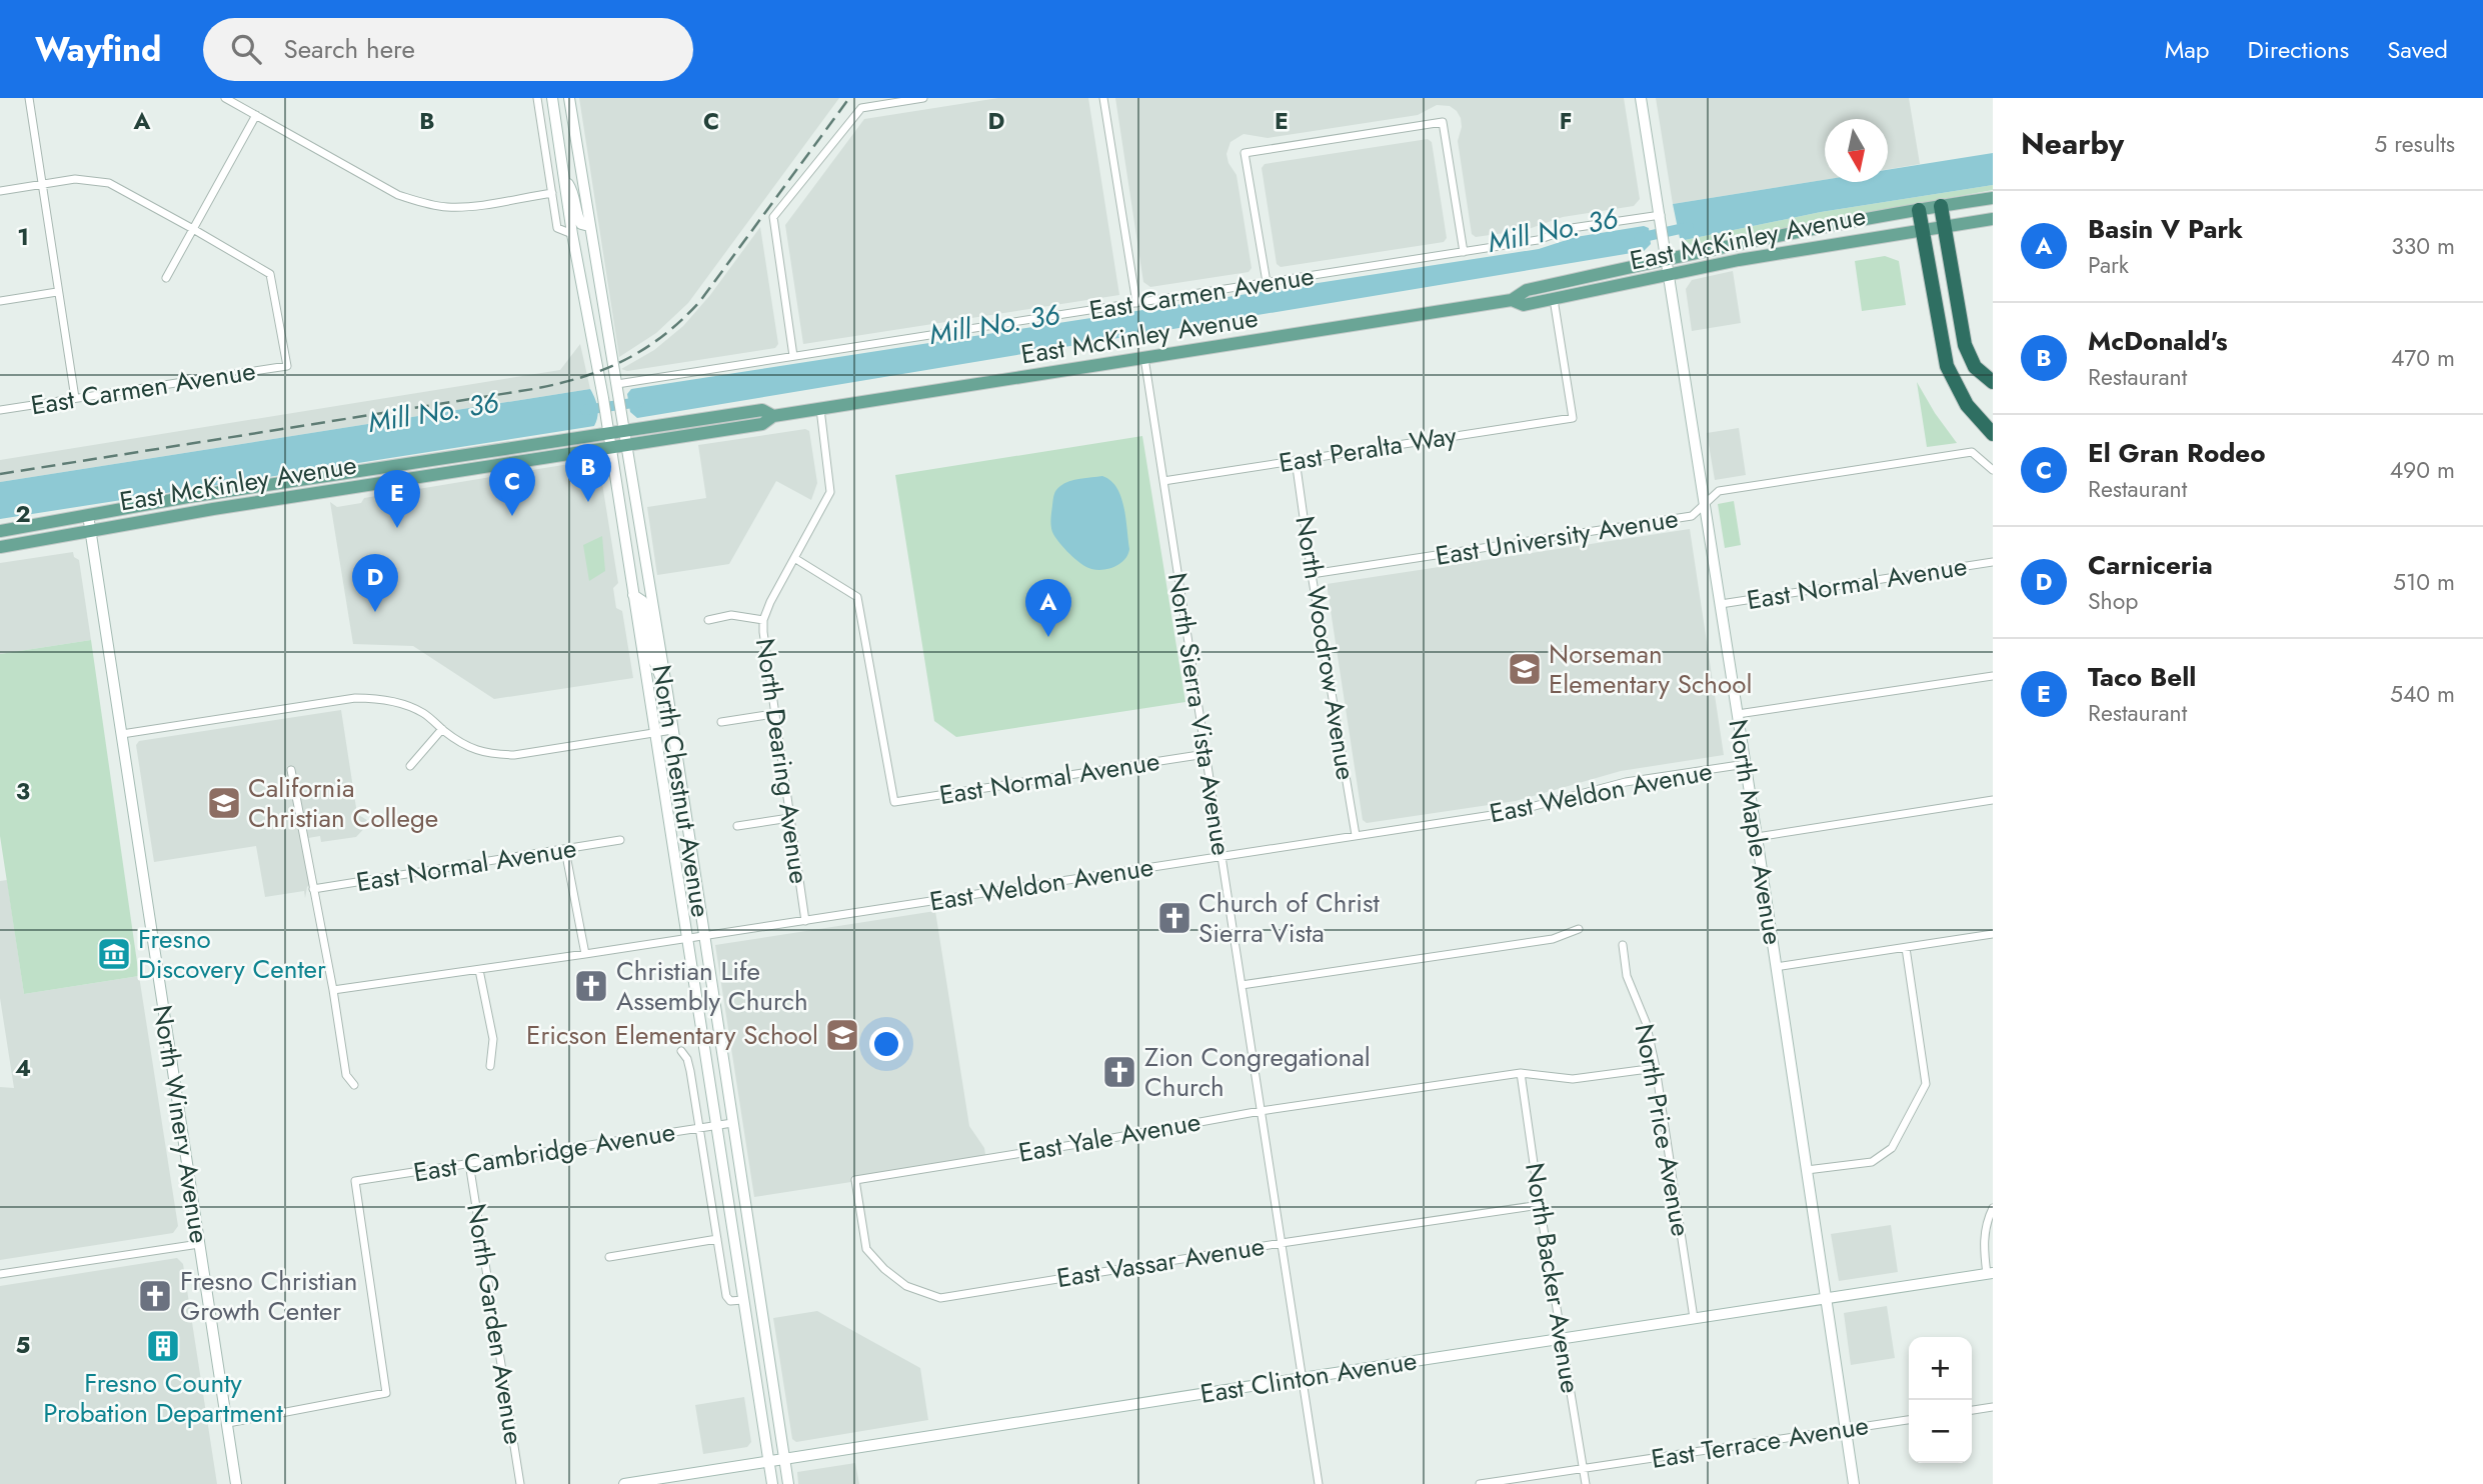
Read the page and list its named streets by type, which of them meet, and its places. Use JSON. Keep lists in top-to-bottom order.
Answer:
{
  "streets": {
    "main road": [
      "East McKinley Avenue",
      "North Chestnut Avenue",
      "North Maple Avenue",
      "North Winery Avenue",
      "East Clinton Avenue"
    ],
    "street": [
      "East Carmen Avenue",
      "East Peralta Way",
      "East University Avenue",
      "East Normal Avenue",
      "North Woodrow Avenue",
      "North Sierra Vista Avenue",
      "North Dearing Avenue",
      "East Weldon Avenue",
      "North Price Avenue",
      "East Yale Avenue",
      "East Cambridge Avenue",
      "East Vassar Avenue",
      "North Backer Avenue",
      "North Garden Avenue",
      "East Terrace Avenue"
    ]
  },
  "crossings": [
    ["East McKinley Avenue", "East Peralta Way"],
    ["East McKinley Avenue", "North Sierra Vista Avenue"],
    ["East McKinley Avenue", "North Dearing Avenue"],
    ["East McKinley Avenue", "North Chestnut Avenue"],
    ["East McKinley Avenue", "North Maple Avenue"],
    ["East McKinley Avenue", "North Winery Avenue"],
    ["East Carmen Avenue", "North Chestnut Avenue"],
    ["East Carmen Avenue", "North Maple Avenue"],
    ["East Peralta Way", "North Woodrow Avenue"],
    ["East Peralta Way", "North Sierra Vista Avenue"],
    ["East University Avenue", "North Woodrow Avenue"],
    ["East University Avenue", "North Maple Avenue"],
    ["East Normal Avenue", "North Sierra Vista Avenue"],
    ["East Normal Avenue", "North Dearing Avenue"],
    ["East Normal Avenue", "North Maple Avenue"],
    ["North Woodrow Avenue", "East Weldon Avenue"],
    ["North Sierra Vista Avenue", "East Weldon Avenue"],
    ["North Sierra Vista Avenue", "East Yale Avenue"],
    ["North Sierra Vista Avenue", "East Vassar Avenue"],
    ["North Sierra Vista Avenue", "East Clinton Avenue"],
    ["North Dearing Avenue", "East Weldon Avenue"],
    ["North Chestnut Avenue", "East Weldon Avenue"],
    ["North Chestnut Avenue", "East Cambridge Avenue"],
    ["North Chestnut Avenue", "East Clinton Avenue"],
    ["East Weldon Avenue", "North Maple Avenue"],
    ["North Maple Avenue", "East Clinton Avenue"],
    ["North Maple Avenue", "East Terrace Avenue"],
    ["North Winery Avenue", "East Cambridge Avenue"],
    ["North Price Avenue", "East Yale Avenue"],
    ["North Price Avenue", "East Clinton Avenue"],
    ["East Yale Avenue", "East Vassar Avenue"],
    ["East Yale Avenue", "North Backer Avenue"],
    ["East Cambridge Avenue", "North Garden Avenue"],
    ["East Vassar Avenue", "North Backer Avenue"],
    ["North Backer Avenue", "East Clinton Avenue"],
    ["North Backer Avenue", "East Terrace Avenue"]
  ],
  "water": ["Mill No. 36"],
  "places": {
    "school or university": ["Norseman Elementary School", "California Christian College", "Ericson Elementary School"],
    "church": [
      "Church of Christ Sierra Vista",
      "Christian Life Assembly Church",
      "Zion Congregational Church",
      "Fresno Christian Growth Center"
    ],
    "museum": ["Fresno Discovery Center"],
    "building": ["Fresno County Probation Department"]
  },
  "north": "bottom",
  "page": {
    "header": "Wayfind",
    "search": "Search here",
    "nav": ["Map", "Directions", "Saved"],
    "heading": ["Nearby", "5 results"],
    "list": [
      {
        "mark": "A",
        "name": "Basin V Park",
        "note": "Park",
        "value": "330 m"
      },
      {
        "mark": "B",
        "name": "McDonald's",
        "note": "Restaurant",
        "value": "470 m"
      },
      {
        "mark": "C",
        "name": "El Gran Rodeo",
        "note": "Restaurant",
        "value": "490 m"
      },
      {
        "mark": "D",
        "name": "Carniceria",
        "note": "Shop",
        "value": "510 m"
      },
      {
        "mark": "E",
        "name": "Taco Bell",
        "note": "Restaurant",
        "value": "540 m"
      }
    ],
    "pins": [
      "B",
      "C",
      "E",
      "D",
      "A"
    ],
    "map_buttons": ["+", "−"]
  },
  "grid": {
    "columns": [
      "A",
      "B",
      "C",
      "D",
      "E",
      "F"
    ],
    "rows": [
      "1",
      "2",
      "3",
      "4",
      "5"
    ]
  }
}
